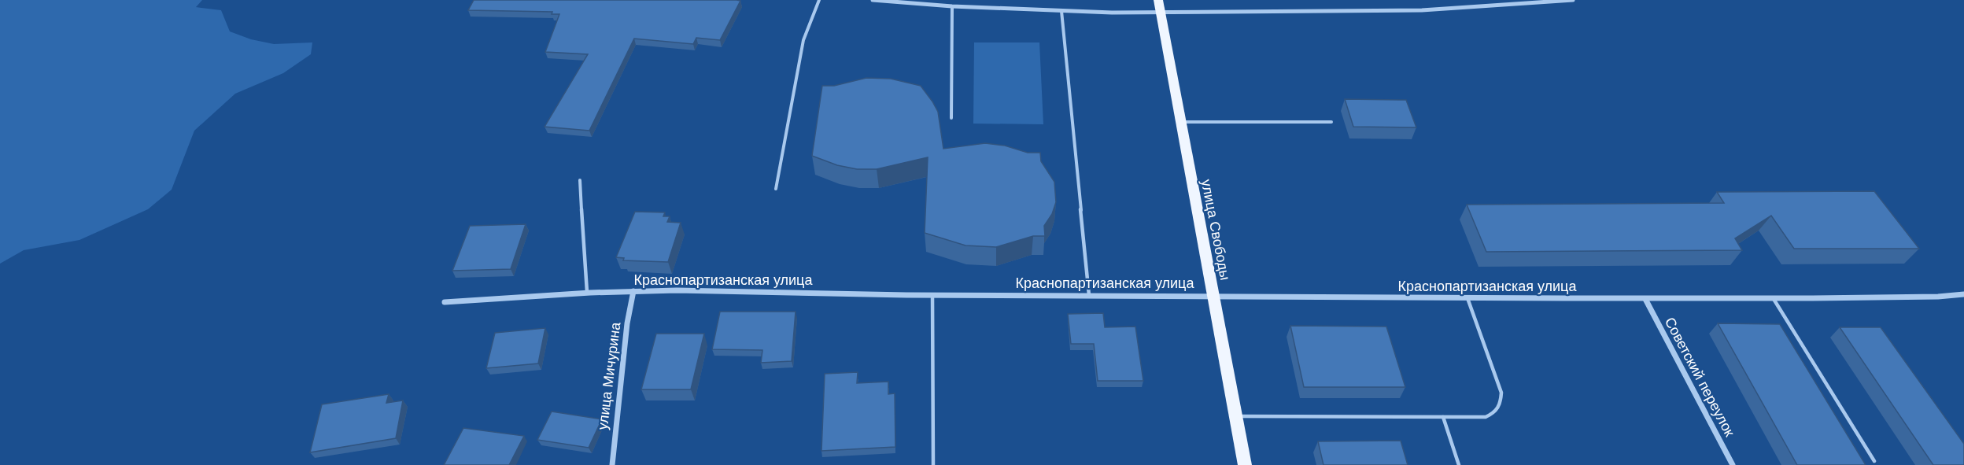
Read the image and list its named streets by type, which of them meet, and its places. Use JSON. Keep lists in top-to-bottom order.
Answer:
{
  "streets": {
    "main road": ["улица Свободы"],
    "street": ["Краснопартизанская улица", "улица Мичурина", "Советский переулок"]
  },
  "crossings": [
    ["улица Свободы", "Краснопартизанская улица"],
    ["Краснопартизанская улица", "улица Мичурина"],
    ["Краснопартизанская улица", "Советский переулок"]
  ]
}
